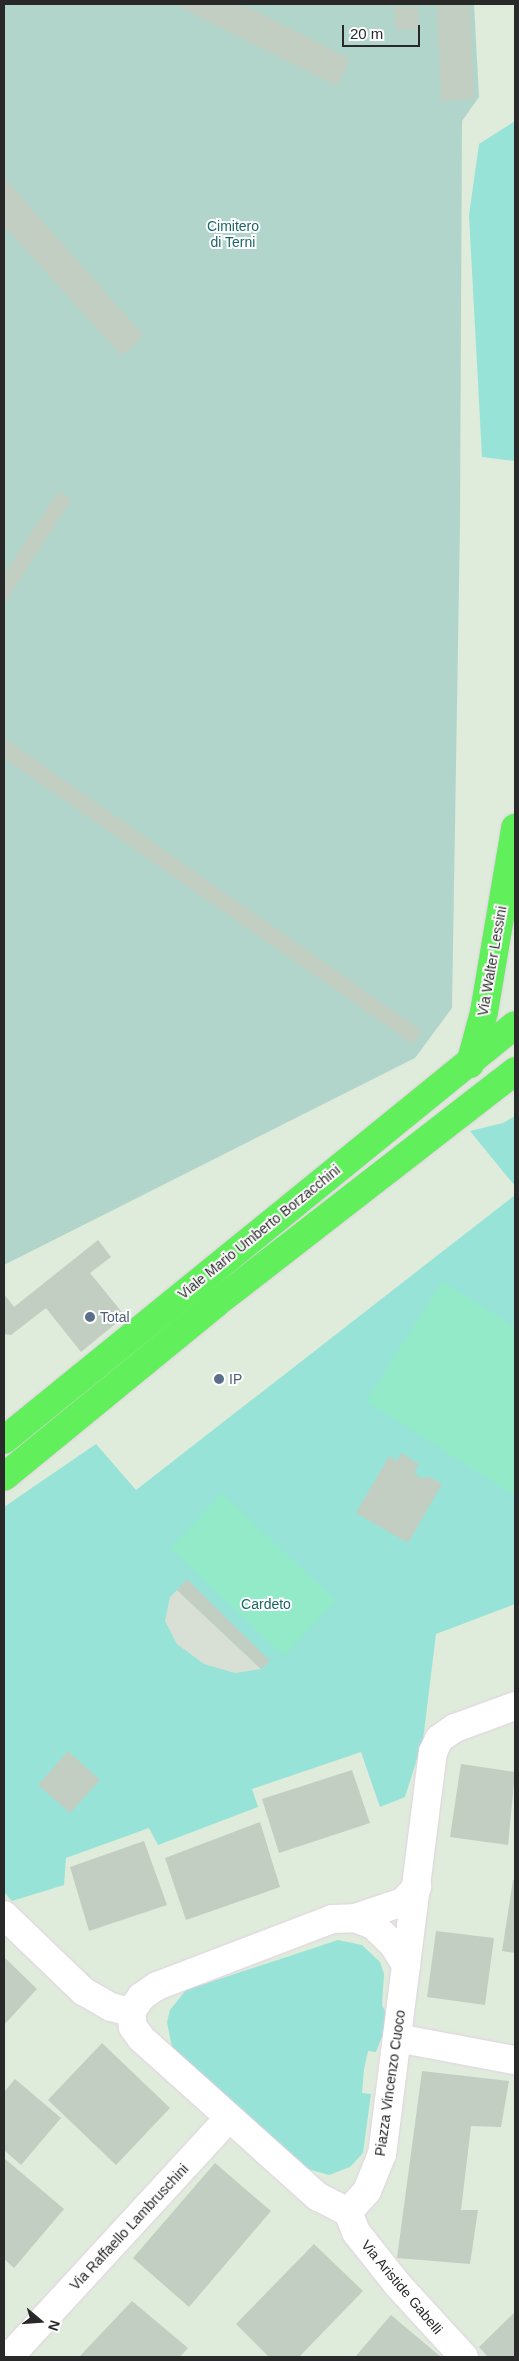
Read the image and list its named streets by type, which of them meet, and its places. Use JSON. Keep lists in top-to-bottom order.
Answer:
{
  "streets": {
    "main road": ["Via Walter Lessini", "Viale Mario Umberto Borzacchini"],
    "street": ["Piazza Vincenzo Cuoco", "Via Raffaello Lambruschini", "Via Aristide Gabelli"]
  },
  "crossings": [
    ["Via Walter Lessini", "Viale Mario Umberto Borzacchini"],
    ["Piazza Vincenzo Cuoco", "Via Aristide Gabelli"]
  ],
  "parks": ["Cimitero di Terni", "Cardeto"],
  "places": ["Total", "IP"],
  "scale_bar": "20 m",
  "north": "right"
}
